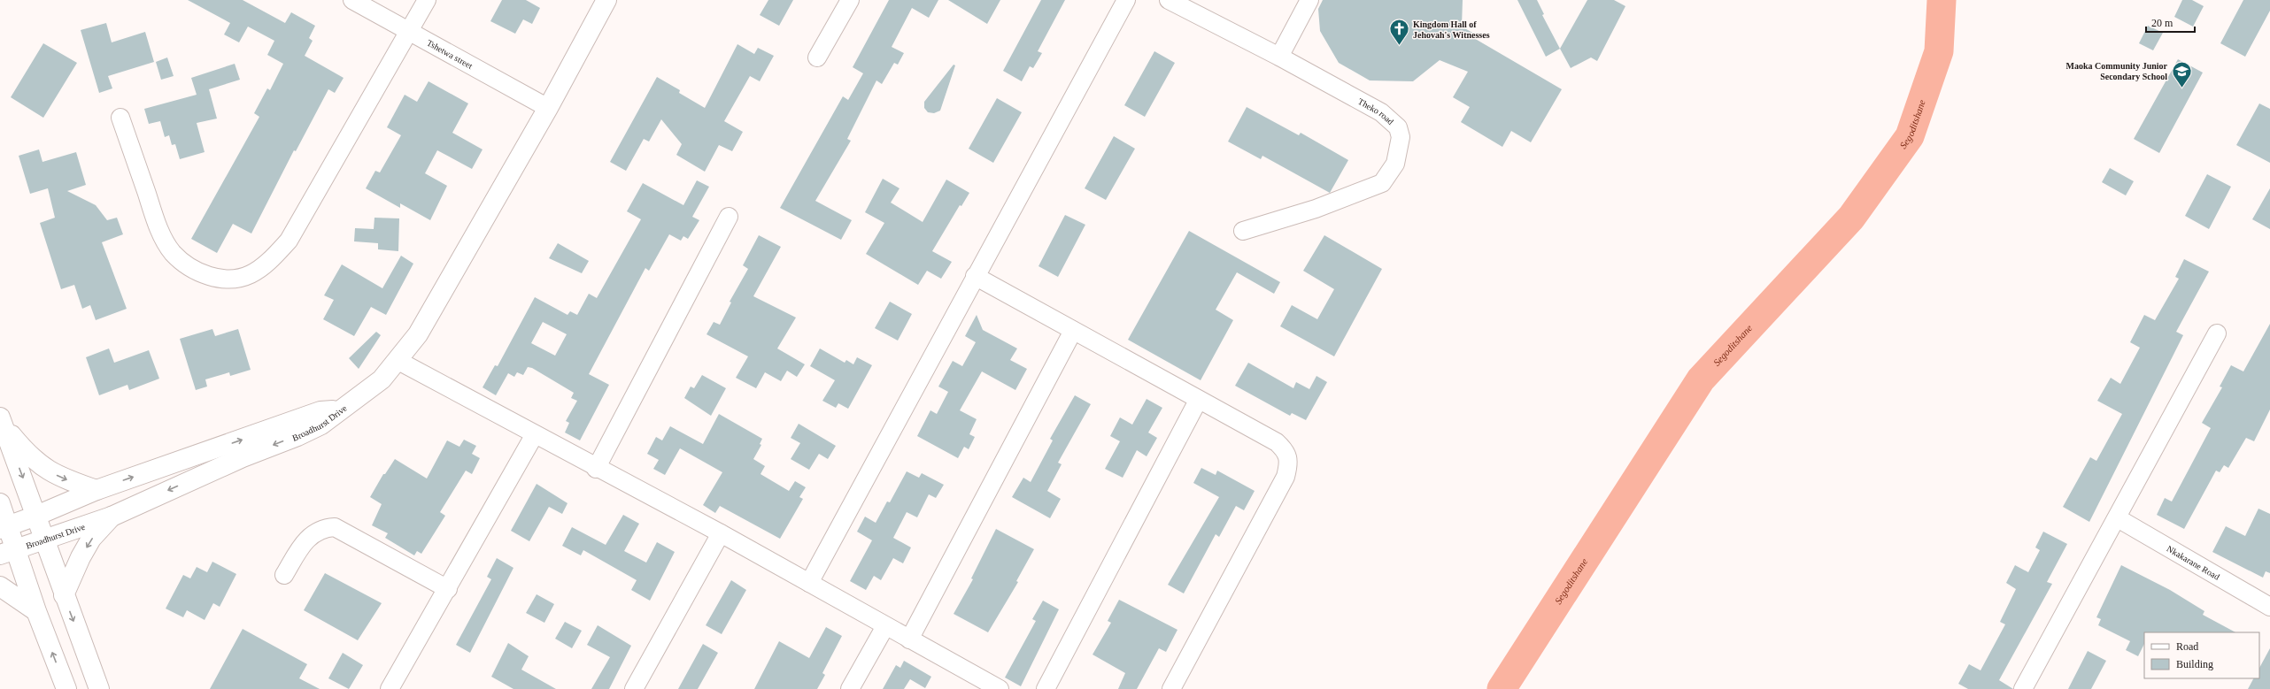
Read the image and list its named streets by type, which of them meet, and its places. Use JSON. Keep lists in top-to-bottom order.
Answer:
{
  "streets": {
    "street": [
      "Tshetwa street",
      "Theko road",
      "Broadhurst Drive",
      "Nkakarane Road"
    ]
  },
  "water": ["Segoditshane"],
  "places": {
    "church": ["Kingdom Hall of Jehovah's Witnesses"],
    "school or university": ["Maoka Community Junior Secondary School"]
  },
  "legend": ["Road", "Building"],
  "scale_bar": "20 m"
}
